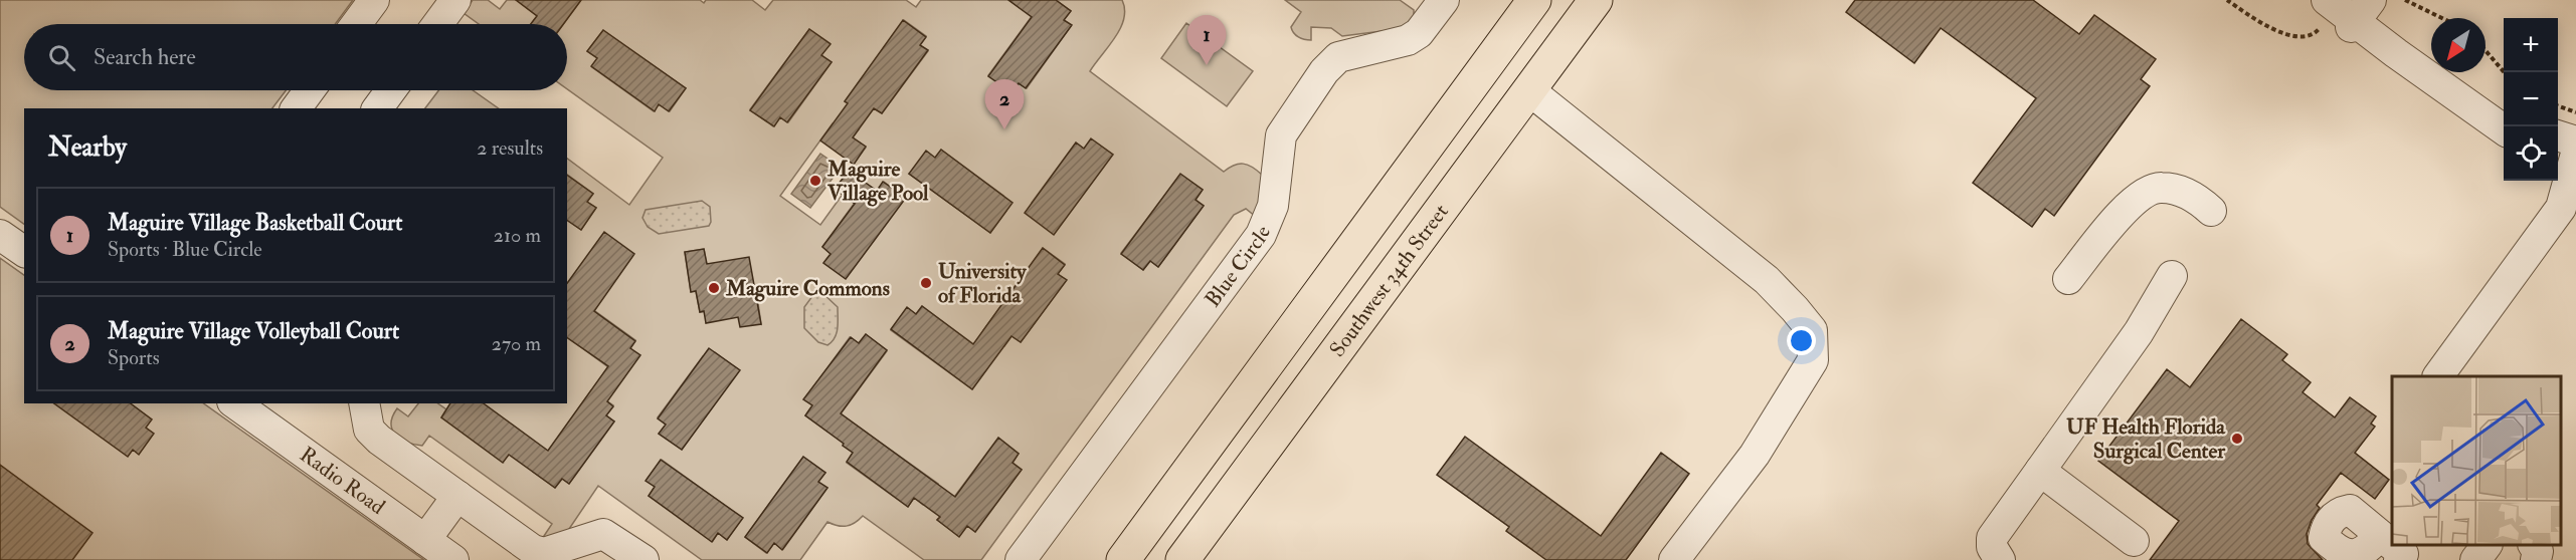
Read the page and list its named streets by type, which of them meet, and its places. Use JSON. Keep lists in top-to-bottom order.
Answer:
{
  "streets": {
    "main road": ["Southwest 34th Street"],
    "street": ["Blue Circle", "Radio Road"]
  },
  "places": [
    "Maguire Village Pool",
    "University of Florida",
    "Maguire Commons",
    "UF Health Florida Surgical Center"
  ],
  "north": "bottom left",
  "page": {
    "pins": ["1", "2"],
    "map_buttons": ["+", "−"],
    "search": "Search here",
    "heading": ["Nearby", "2 results"],
    "list": [
      {
        "mark": "1",
        "name": "Maguire Village Basketball Court",
        "note": "Sports · Blue Circle",
        "value": "210 m"
      },
      {
        "mark": "2",
        "name": "Maguire Village Volleyball Court",
        "note": "Sports",
        "value": "270 m"
      }
    ]
  }
}
